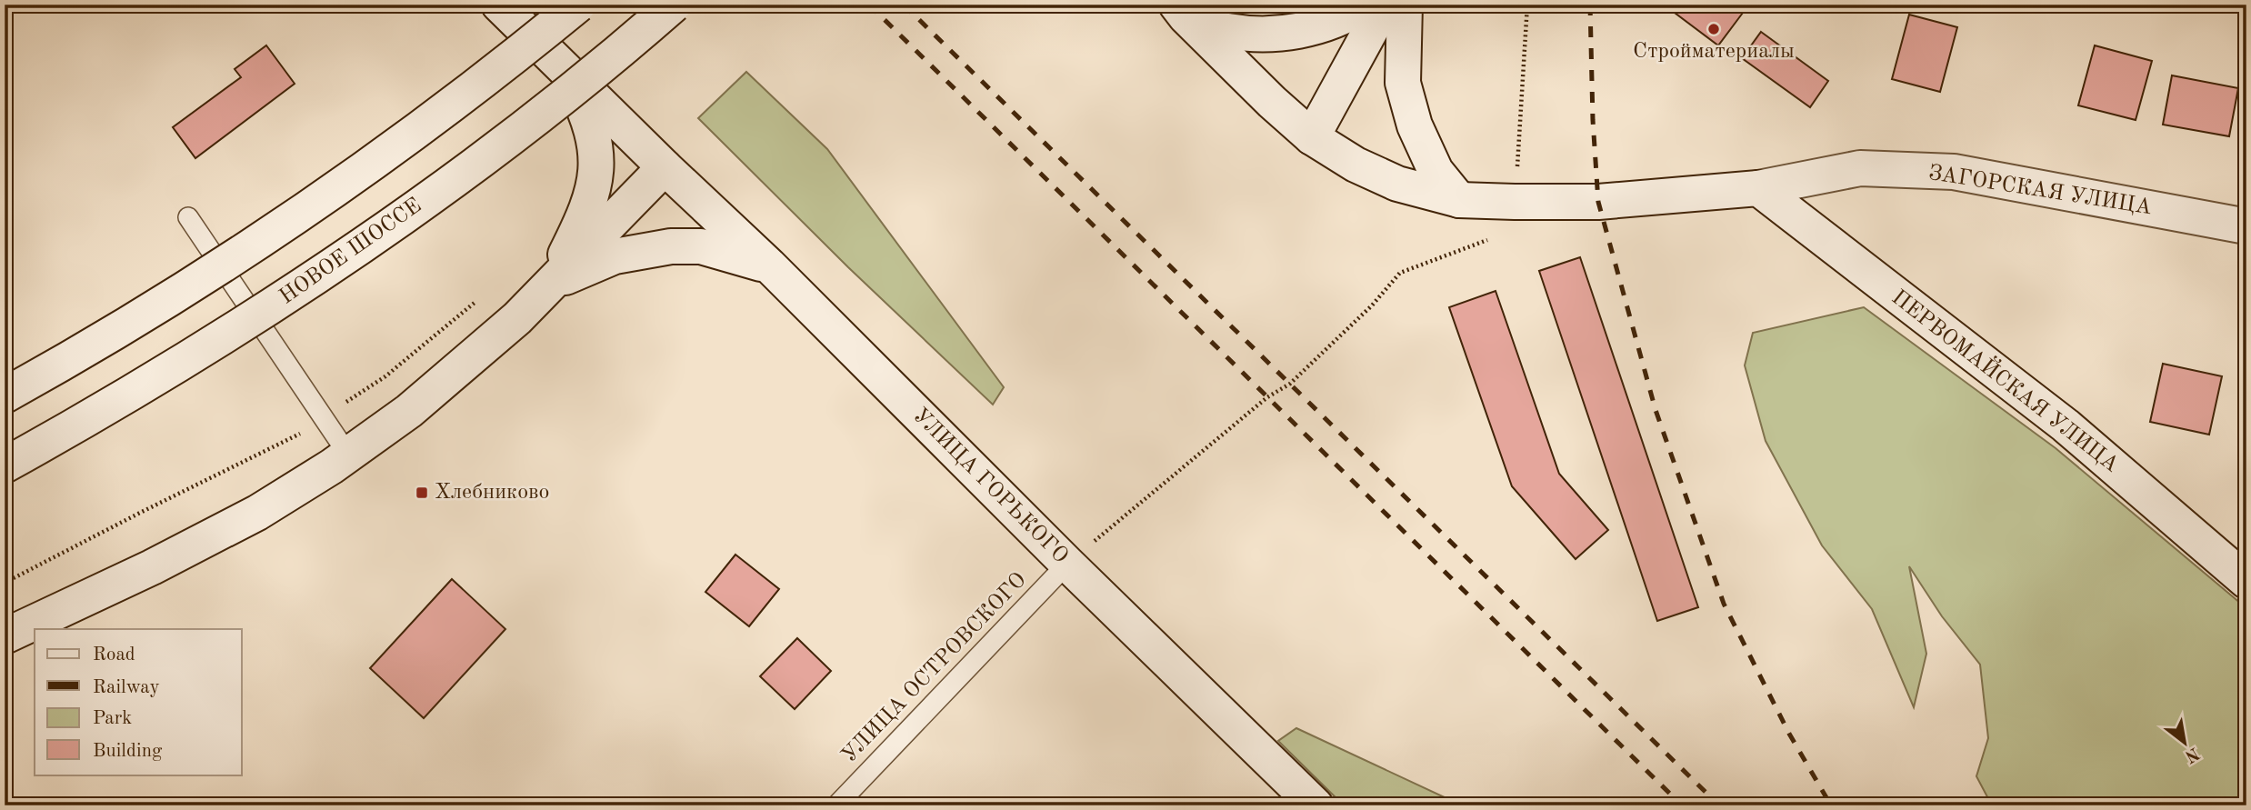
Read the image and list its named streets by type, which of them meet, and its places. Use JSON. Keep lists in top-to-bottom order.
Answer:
{
  "streets": {
    "street": [
      "ЗАГОРСКАЯ УЛИЦА",
      "НОВОЕ ШОССЕ",
      "ПЕРВОМАЙСКАЯ УЛИЦА",
      "УЛИЦА ГОРЬКОГО"
    ],
    "lane": ["УЛИЦА ОСТРОВСКОГО"]
  },
  "crossings": [
    ["ЗАГОРСКАЯ УЛИЦА", "ПЕРВОМАЙСКАЯ УЛИЦА"],
    ["УЛИЦА ГОРЬКОГО", "УЛИЦА ОСТРОВСКОГО"]
  ],
  "places": {
    "other": ["Стройматериалы"],
    "transit": ["Хлебниково"]
  },
  "legend": [
    "Road",
    "Railway",
    "Park",
    "Building"
  ],
  "north": "bottom right"
}
